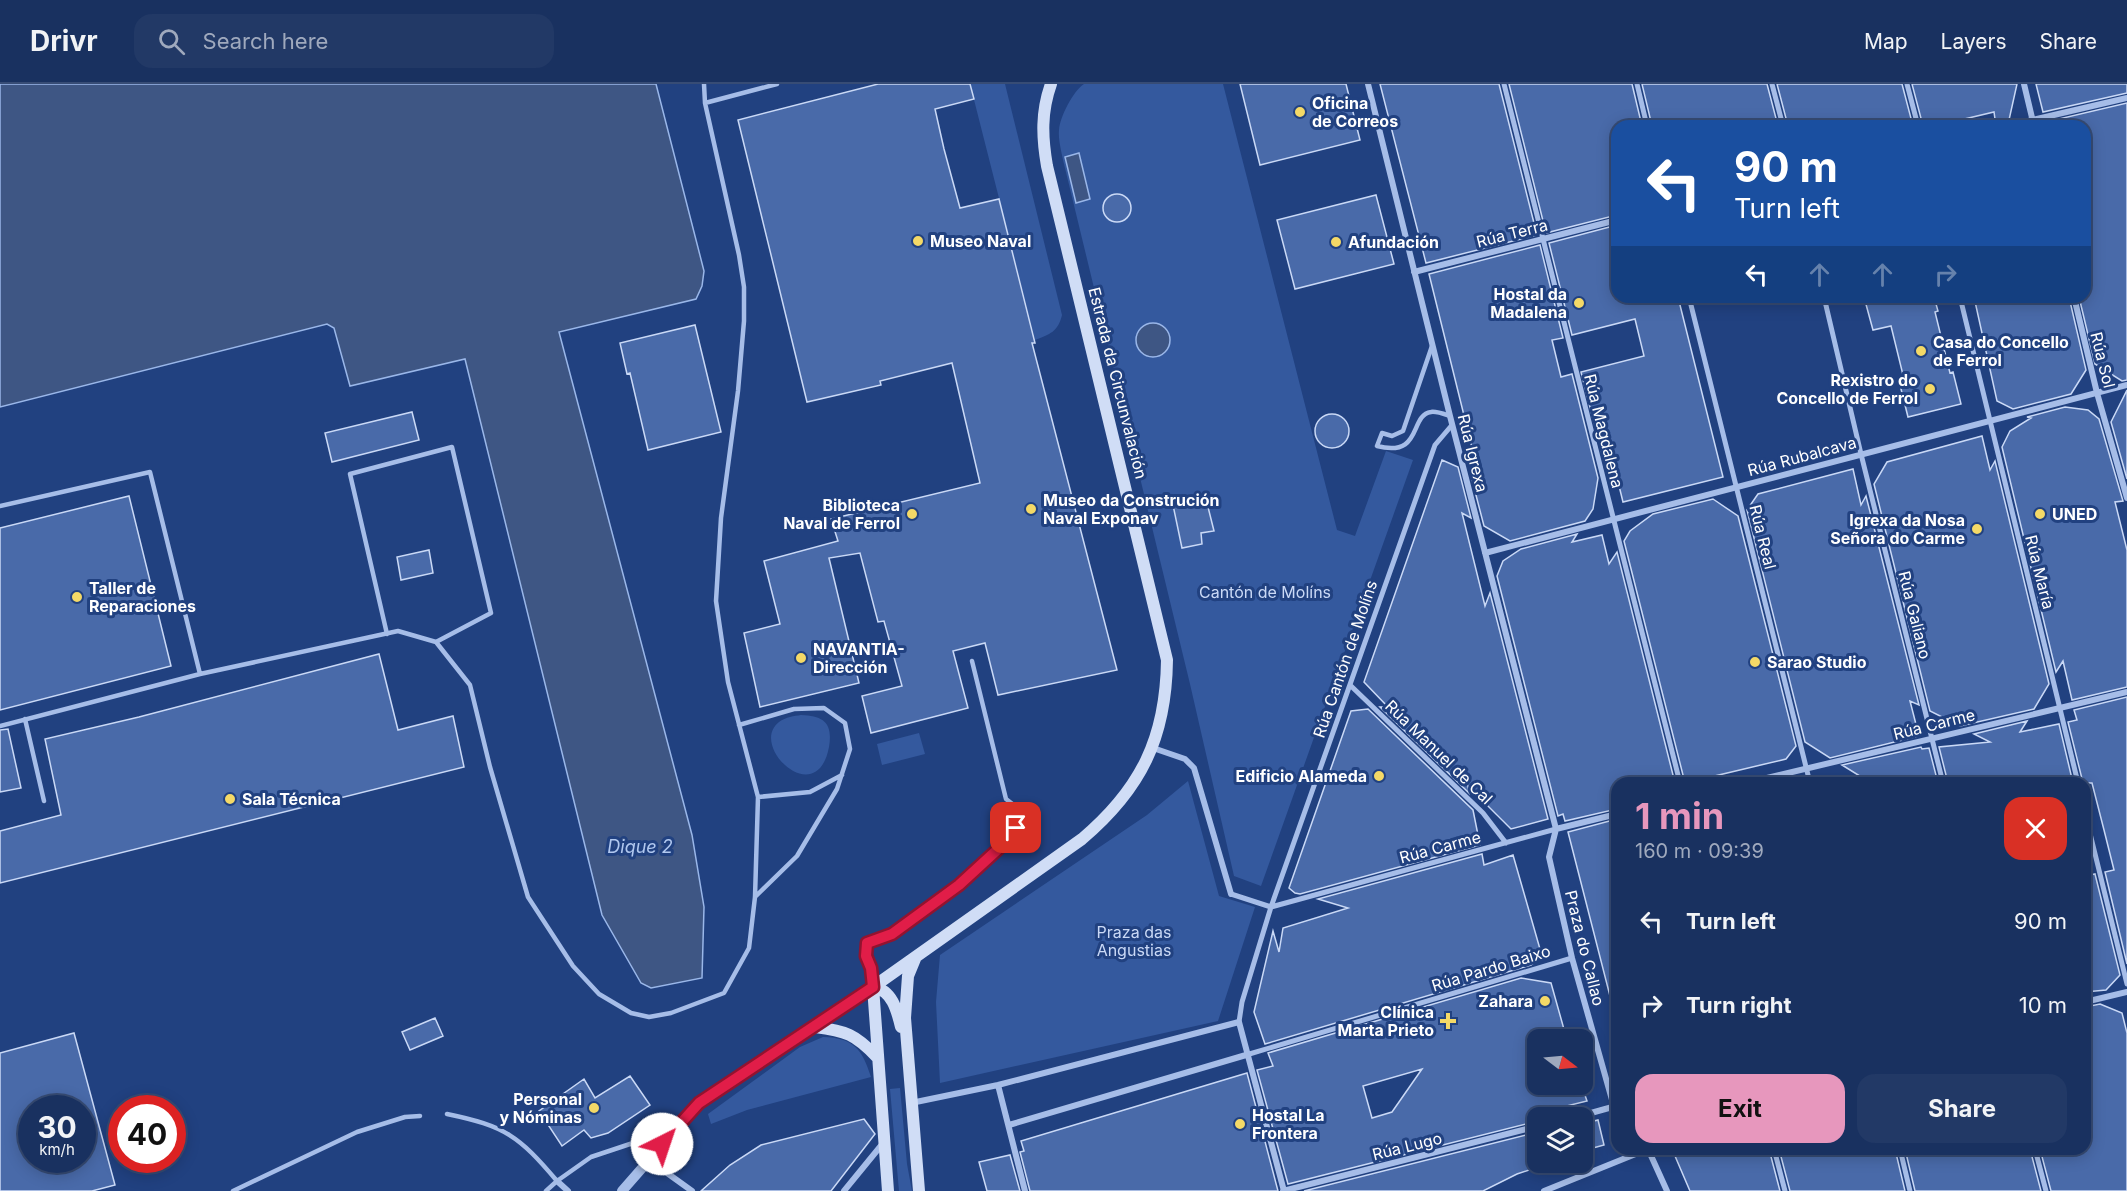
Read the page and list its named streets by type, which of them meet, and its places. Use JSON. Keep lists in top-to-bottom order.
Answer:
{
  "streets": {
    "main road": ["Estrada da Circunvalación"],
    "street": [
      "Rúa Terra",
      "Rúa Sol",
      "Rúa Magdalena",
      "Rúa Igrexa",
      "Rúa Rubalcava",
      "Rúa Real",
      "Rúa María",
      "Rúa Galiano",
      "Rúa Cantón de Molíns",
      "Rúa Carme",
      "Rúa Manuel de Cal",
      "Praza do Callao",
      "Rúa Pardo Baixo",
      "Rúa Lugo"
    ]
  },
  "crossings": [
    ["Rúa Terra", "Rúa Magdalena"],
    ["Rúa Terra", "Rúa Igrexa"],
    ["Rúa Sol", "Rúa Rubalcava"],
    ["Rúa Magdalena", "Rúa Rubalcava"],
    ["Rúa Igrexa", "Rúa Rubalcava"],
    ["Rúa Igrexa", "Rúa Cantón de Molíns"],
    ["Rúa Igrexa", "Rúa Carme"],
    ["Rúa Igrexa", "Praza do Callao"],
    ["Rúa Rubalcava", "Rúa Real"],
    ["Rúa Rubalcava", "Rúa María"],
    ["Rúa Rubalcava", "Rúa Galiano"],
    ["Rúa Real", "Rúa Carme"],
    ["Rúa María", "Rúa Carme"],
    ["Rúa Galiano", "Rúa Carme"],
    ["Rúa Cantón de Molíns", "Rúa Carme"],
    ["Rúa Cantón de Molíns", "Rúa Manuel de Cal"],
    ["Rúa Carme", "Rúa Manuel de Cal"],
    ["Rúa Carme", "Praza do Callao"],
    ["Praza do Callao", "Rúa Pardo Baixo"]
  ],
  "water": ["Dique 2"],
  "parks": ["Cantón de Molíns", "Praza das Angustias"],
  "places": {
    "other": [
      "Oficina de Correos",
      "Museo Naval",
      "Afundación",
      "Hostal da Madalena",
      "Casa do Concello de Ferrol",
      "Rexistro do Concello de Ferrol",
      "Museo da Construción Naval Exponav",
      "Biblioteca Naval de Ferrol",
      "UNED",
      "Igrexa da Nosa Señora do Carme",
      "Taller de Reparaciones",
      "NAVANTIA- Dirección",
      "Sarao Studio",
      "Edificio Alameda",
      "Sala Técnica",
      "Zahara",
      "Personal y Nóminas",
      "Hostal La Frontera"
    ],
    "health": ["Clínica Marta Prieto"]
  },
  "north": "right",
  "page": {
    "header": "Drivr",
    "search": "Search here",
    "nav": ["Map", "Layers", "Share"],
    "turn": ["90 m", "Turn left"],
    "heading": ["1 min", "160 m · 09:39"],
    "list": [
      {
        "name": "Turn left",
        "value": "90 m"
      },
      {
        "name": "Turn right",
        "value": "10 m"
      }
    ],
    "buttons": ["Exit", "Share"],
    "speed": "30 km/h",
    "limit": "40"
  }
}
